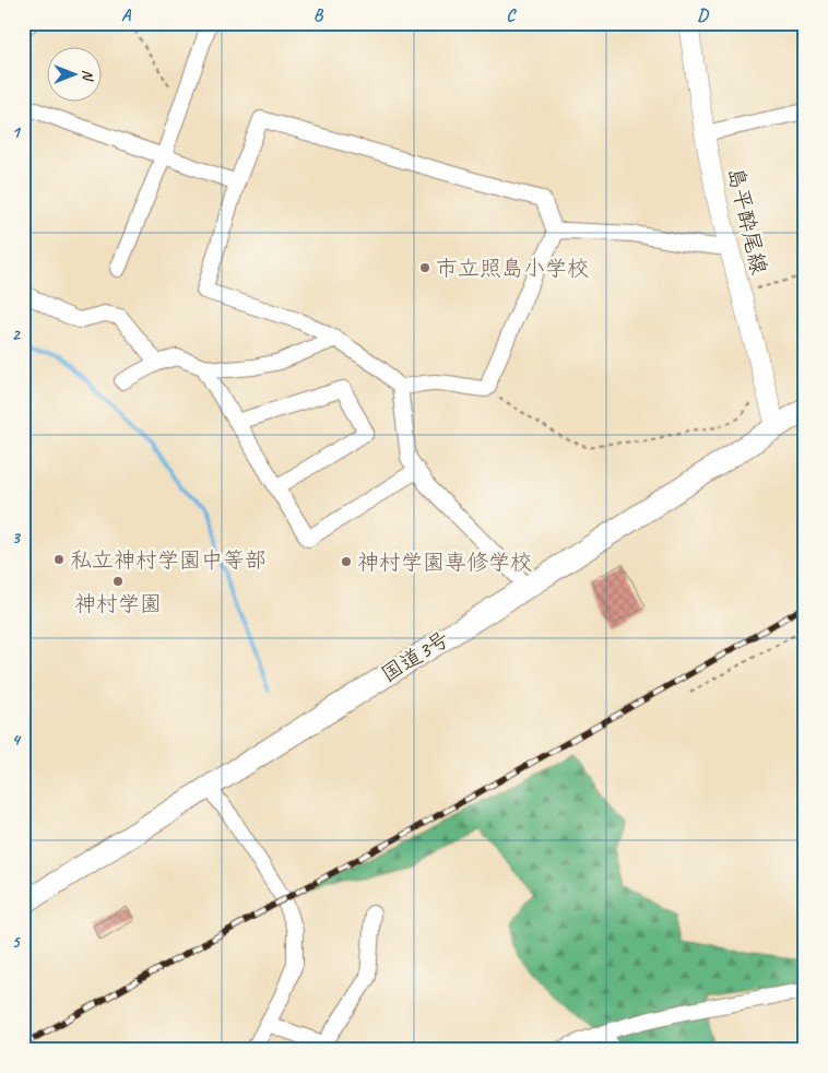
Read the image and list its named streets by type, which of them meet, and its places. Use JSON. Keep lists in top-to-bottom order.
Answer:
{
  "streets": {
    "highway": ["国道3号"],
    "main road": ["島平酔尾線"]
  },
  "crossings": [
    ["島平酔尾線", "国道3号"]
  ],
  "places": [
    "市立照島小学校",
    "私立神村学園中等部",
    "神村学園専修学校",
    "神村学園"
  ],
  "north": "right",
  "grid": {
    "columns": [
      "A",
      "B",
      "C",
      "D"
    ],
    "rows": [
      "1",
      "2",
      "3",
      "4",
      "5"
    ]
  }
}
